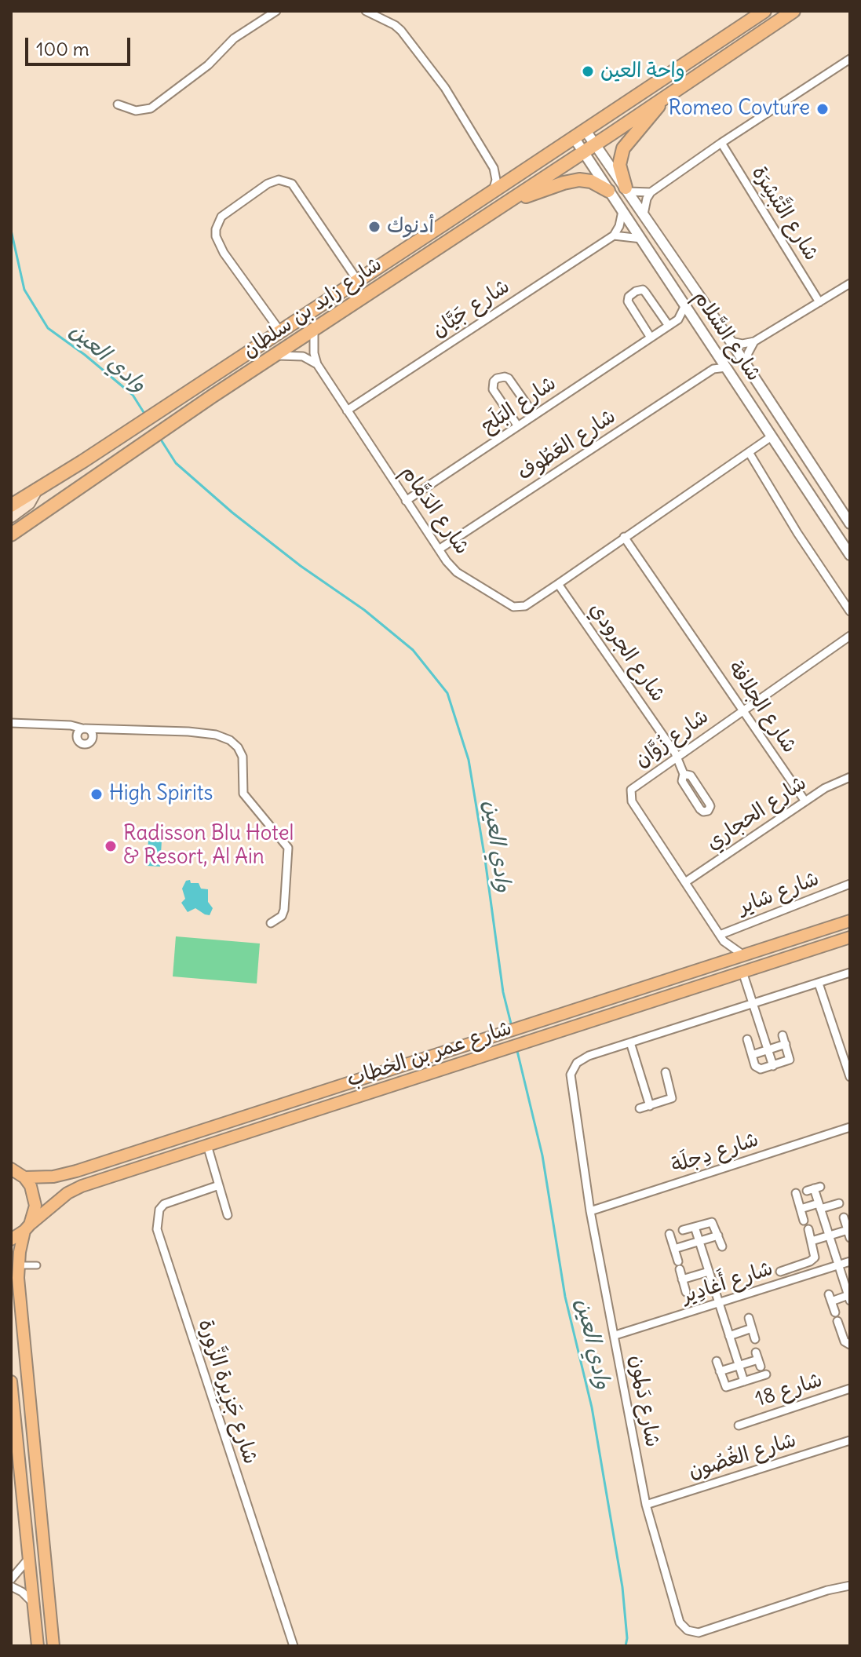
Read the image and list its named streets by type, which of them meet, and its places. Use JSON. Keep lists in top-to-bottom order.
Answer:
{
  "streets": {
    "highway": ["شارع زايد بن سلطان"],
    "main road": ["شارع عمر بن الخطاب"],
    "street": [
      "شارع التَّبْشِرَة",
      "شارع جَيَّان",
      "شارع السَّلام",
      "شارع البَلَح",
      "شارع العَطُوف",
      "شارع الدَمَّام",
      "شارع الجرودي",
      "شارع الجلافة",
      "شارع زُوَّان",
      "شارع الحجاري",
      "شارع شاير",
      "شارع دِجلَة",
      "شارع أَغادِير",
      "شارع 18",
      "شارع جَزِيرة الزَّورة",
      "شارع دَلمون",
      "شارع الغُصُون"
    ]
  },
  "crossings": [
    ["شارع زايد بن سلطان", "شارع السَّلام"],
    ["شارع زايد بن سلطان", "شارع الدَمَّام"],
    ["شارع جَيَّان", "شارع الدَمَّام"],
    ["شارع السَّلام", "شارع البَلَح"],
    ["شارع السَّلام", "شارع العَطُوف"],
    ["شارع السَّلام", "شارع الدَمَّام"],
    ["شارع البَلَح", "شارع الدَمَّام"],
    ["شارع العَطُوف", "شارع الدَمَّام"],
    ["شارع الدَمَّام", "شارع الجرودي"],
    ["شارع الدَمَّام", "شارع الجلافة"],
    ["شارع الجرودي", "شارع زُوَّان"],
    ["شارع الجلافة", "شارع زُوَّان"],
    ["شارع الجلافة", "شارع الحجاري"],
    ["شارع زُوَّان", "شارع الحجاري"],
    ["شارع زُوَّان", "شارع شاير"],
    ["شارع زُوَّان", "شارع عمر بن الخطاب"],
    ["شارع دِجلَة", "شارع دَلمون"],
    ["شارع أَغادِير", "شارع دَلمون"],
    ["شارع دَلمون", "شارع الغُصُون"]
  ],
  "water": ["وادي العين"],
  "places": [
    "واحة العين",
    "Romeo Covture",
    "أدنوك",
    "High Spirits",
    "Radisson Blu Hotel & Resort, Al Ain"
  ],
  "scale_bar": "100 m"
}
